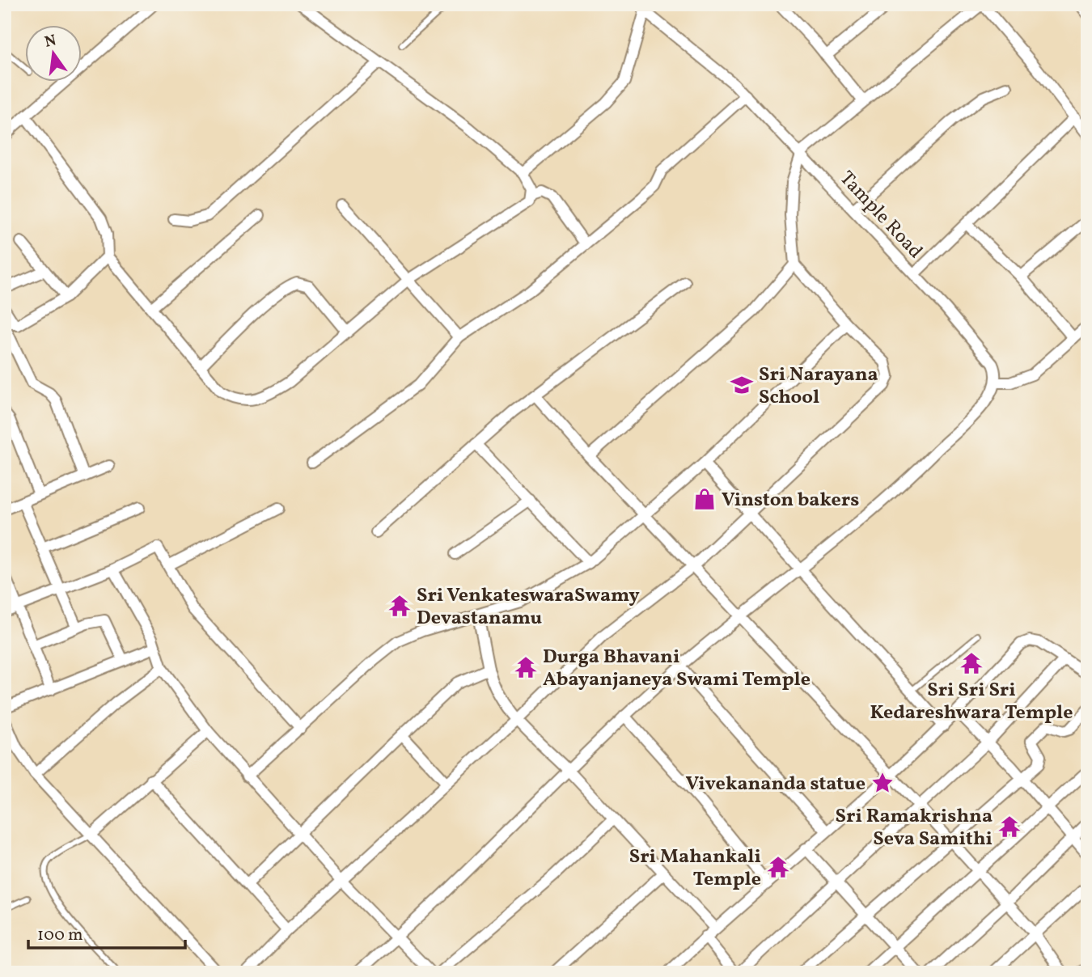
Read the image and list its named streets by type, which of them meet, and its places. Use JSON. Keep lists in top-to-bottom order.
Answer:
{
  "streets": {
    "street": ["Tample Road"]
  },
  "places": {
    "school or university": ["Sri Narayana School"],
    "shop": ["Vinston bakers"],
    "temple": [
      "Sri VenkateswaraSwamy Devastanamu",
      "Sri Sri Sri Kedareshwara Temple",
      "Durga Bhavani Abayanjaneya Swami Temple",
      "Sri Ramakrishna Seva Samithi",
      "Sri Mahankali Temple"
    ],
    "place": ["Vivekananda statue"]
  },
  "scale_bar": "100 m",
  "north": "top"
}
